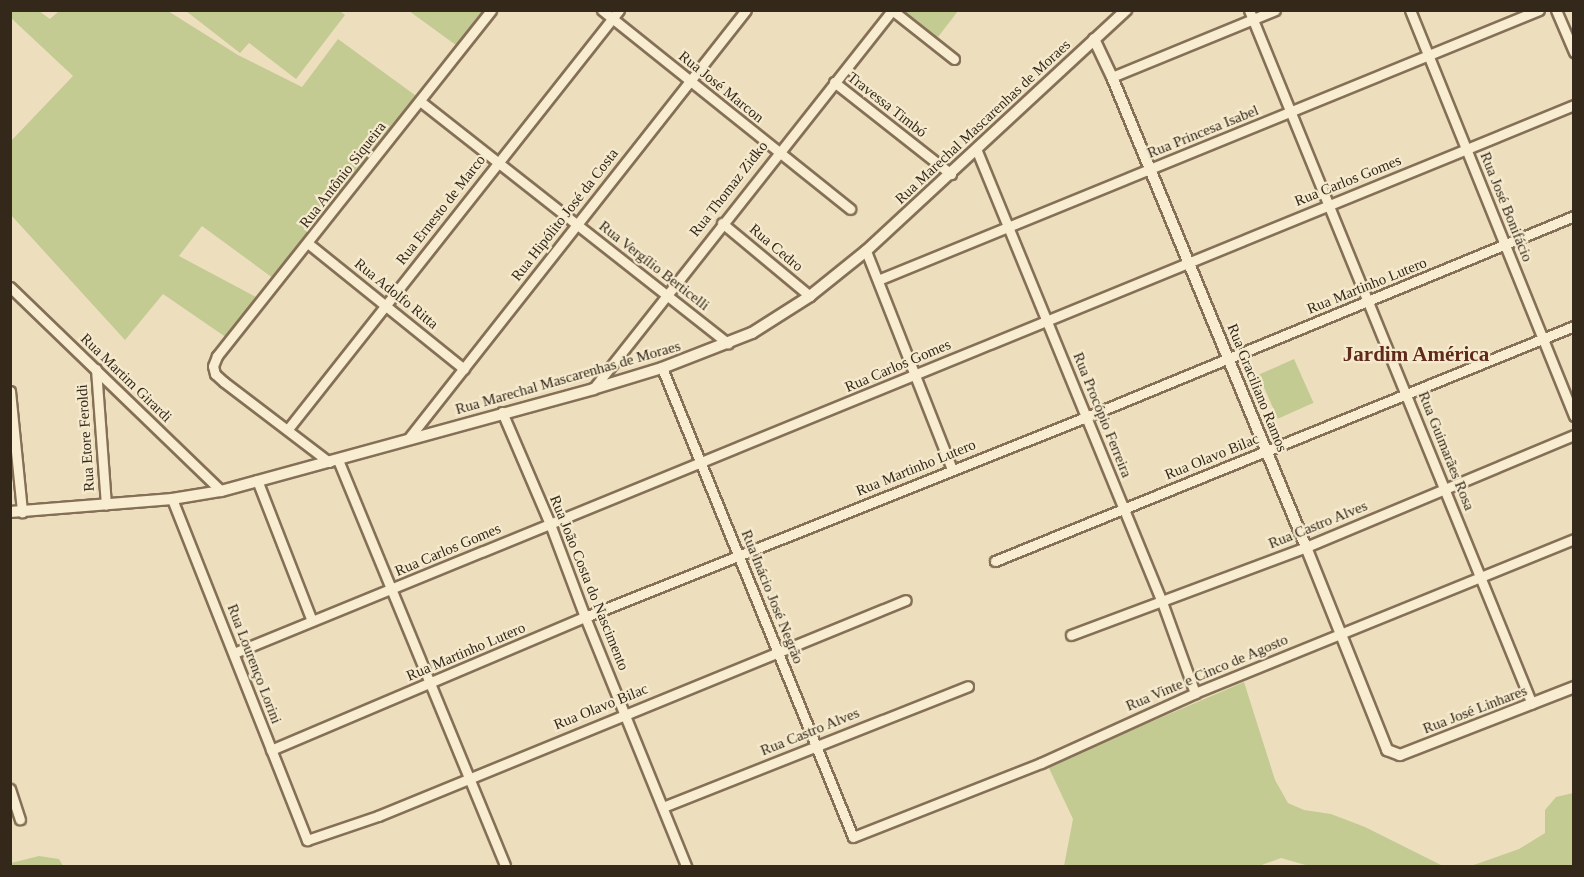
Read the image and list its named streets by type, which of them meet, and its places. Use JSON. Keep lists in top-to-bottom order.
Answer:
{
  "streets": {
    "street": [
      "Rua José Marcon",
      "Travessa Timbó",
      "Rua Marechal Mascarenhas de Moraes",
      "Rua Princesa Isabel",
      "Rua Antônio Siqueira",
      "Rua Carlos Gomes",
      "Rua Thomaz Zidko",
      "Rua José Bonifácio",
      "Rua Ernesto de Marco",
      "Rua Hipólito José da Costa",
      "Rua Cedro",
      "Rua Vergílio Berticelli",
      "Rua Martinho Lutero",
      "Rua Adolfo Ritta",
      "Rua Martim Girardi",
      "Rua Graciliano Ramos",
      "Rua Procópio Ferreira",
      "Rua Etore Feroldi",
      "Rua Guimarães Rosa",
      "Rua Olavo Bilac",
      "Rua Castro Alves",
      "Rua João Costa do Nascimento",
      "Rua Inácio José Negrão",
      "Rua Lourenço Lorini",
      "Rua Vinte e Cinco de Agosto",
      "Rua José Linhares"
    ]
  },
  "crossings": [
    ["Rua José Marcon", "Rua Thomaz Zidko"],
    ["Rua José Marcon", "Rua Ernesto de Marco"],
    ["Rua José Marcon", "Rua Hipólito José da Costa"],
    ["Travessa Timbó", "Rua Marechal Mascarenhas de Moraes"],
    ["Travessa Timbó", "Rua Thomaz Zidko"],
    ["Rua Marechal Mascarenhas de Moraes", "Rua Thomaz Zidko"],
    ["Rua Marechal Mascarenhas de Moraes", "Rua Hipólito José da Costa"],
    ["Rua Marechal Mascarenhas de Moraes", "Rua Cedro"],
    ["Rua Marechal Mascarenhas de Moraes", "Rua Vergílio Berticelli"],
    ["Rua Marechal Mascarenhas de Moraes", "Rua Martim Girardi"],
    ["Rua Marechal Mascarenhas de Moraes", "Rua Graciliano Ramos"],
    ["Rua Marechal Mascarenhas de Moraes", "Rua Procópio Ferreira"],
    ["Rua Marechal Mascarenhas de Moraes", "Rua Etore Feroldi"],
    ["Rua Marechal Mascarenhas de Moraes", "Rua João Costa do Nascimento"],
    ["Rua Marechal Mascarenhas de Moraes", "Rua Inácio José Negrão"],
    ["Rua Marechal Mascarenhas de Moraes", "Rua Lourenço Lorini"],
    ["Rua Princesa Isabel", "Rua José Bonifácio"],
    ["Rua Princesa Isabel", "Rua Graciliano Ramos"],
    ["Rua Princesa Isabel", "Rua Procópio Ferreira"],
    ["Rua Princesa Isabel", "Rua Guimarães Rosa"],
    ["Rua Antônio Siqueira", "Rua Ernesto de Marco"],
    ["Rua Antônio Siqueira", "Rua Vergílio Berticelli"],
    ["Rua Antônio Siqueira", "Rua Adolfo Ritta"],
    ["Rua Carlos Gomes", "Rua José Bonifácio"],
    ["Rua Carlos Gomes", "Rua Graciliano Ramos"],
    ["Rua Carlos Gomes", "Rua Procópio Ferreira"],
    ["Rua Carlos Gomes", "Rua Guimarães Rosa"],
    ["Rua Carlos Gomes", "Rua João Costa do Nascimento"],
    ["Rua Carlos Gomes", "Rua Inácio José Negrão"],
    ["Rua Carlos Gomes", "Rua Lourenço Lorini"],
    ["Rua Thomaz Zidko", "Rua Cedro"],
    ["Rua Thomaz Zidko", "Rua Vergílio Berticelli"],
    ["Rua José Bonifácio", "Rua Martinho Lutero"],
    ["Rua José Bonifácio", "Rua Olavo Bilac"],
    ["Rua Ernesto de Marco", "Rua Vergílio Berticelli"],
    ["Rua Ernesto de Marco", "Rua Adolfo Ritta"],
    ["Rua Hipólito José da Costa", "Rua Vergílio Berticelli"],
    ["Rua Hipólito José da Costa", "Rua Adolfo Ritta"],
    ["Rua Martinho Lutero", "Rua Graciliano Ramos"],
    ["Rua Martinho Lutero", "Rua Procópio Ferreira"],
    ["Rua Martinho Lutero", "Rua Guimarães Rosa"],
    ["Rua Martinho Lutero", "Rua João Costa do Nascimento"],
    ["Rua Martinho Lutero", "Rua Inácio José Negrão"],
    ["Rua Martinho Lutero", "Rua Lourenço Lorini"],
    ["Rua Martim Girardi", "Rua Etore Feroldi"],
    ["Rua Graciliano Ramos", "Rua Olavo Bilac"],
    ["Rua Graciliano Ramos", "Rua Castro Alves"],
    ["Rua Graciliano Ramos", "Rua Vinte e Cinco de Agosto"],
    ["Rua Graciliano Ramos", "Rua José Linhares"],
    ["Rua Procópio Ferreira", "Rua Olavo Bilac"],
    ["Rua Procópio Ferreira", "Rua Castro Alves"],
    ["Rua Procópio Ferreira", "Rua Vinte e Cinco de Agosto"],
    ["Rua Guimarães Rosa", "Rua Olavo Bilac"],
    ["Rua Guimarães Rosa", "Rua Castro Alves"],
    ["Rua Guimarães Rosa", "Rua Vinte e Cinco de Agosto"],
    ["Rua Guimarães Rosa", "Rua José Linhares"],
    ["Rua Olavo Bilac", "Rua João Costa do Nascimento"],
    ["Rua Olavo Bilac", "Rua Inácio José Negrão"],
    ["Rua Olavo Bilac", "Rua Lourenço Lorini"],
    ["Rua Castro Alves", "Rua João Costa do Nascimento"],
    ["Rua Castro Alves", "Rua Inácio José Negrão"],
    ["Rua Inácio José Negrão", "Rua Vinte e Cinco de Agosto"]
  ],
  "districts": ["Jardim América"]
}
